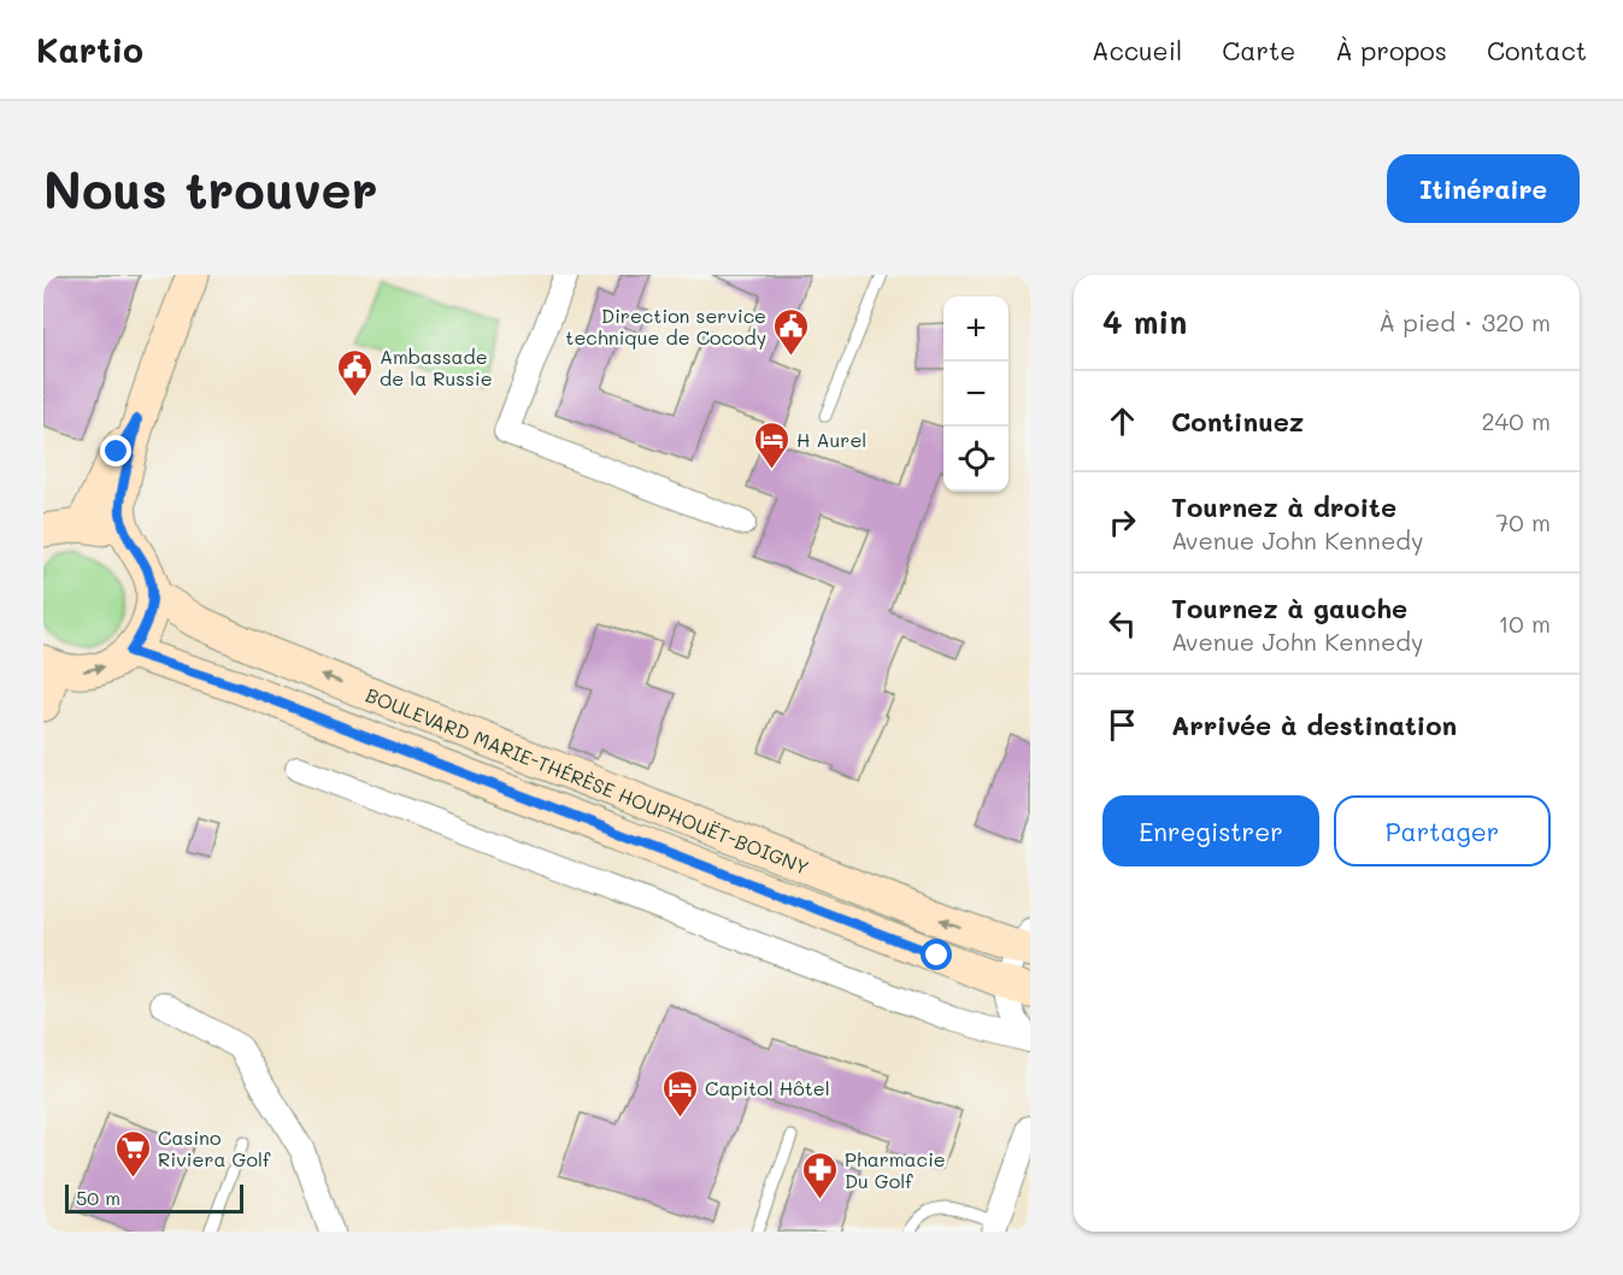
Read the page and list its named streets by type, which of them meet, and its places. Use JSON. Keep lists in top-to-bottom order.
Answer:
{
  "streets": {
    "main road": ["BOULEVARD MARIE-THÉRÈSE HOUPHOUËT-BOIGNY"]
  },
  "places": {
    "public building": ["Direction service technique de Cocody", "Ambassade de la Russie"],
    "hotel": ["H Aurel", "Capitol Hôtel"],
    "supermarket": ["Casino Riviera Golf"],
    "pharmacy": ["Pharmacie Du Golf"]
  },
  "scale_bar": "50 m",
  "page": {
    "header": "Kartio",
    "nav": [
      "Accueil",
      "Carte",
      "À propos",
      "Contact"
    ],
    "buttons": [
      "Itinéraire",
      ["Enregistrer", "Partager"]
    ],
    "title": "Nous trouver",
    "heading": ["4 min", "À pied · 320 m"],
    "map_buttons": ["+", "−"],
    "list": [
      ["Continuez", "240 m"],
      ["Tournez à droite", "Avenue John Kennedy", "70 m"],
      ["Tournez à gauche", "Avenue John Kennedy", "10 m"],
      "Arrivée à destination"
    ],
    "scale": "50 m"
  }
}
